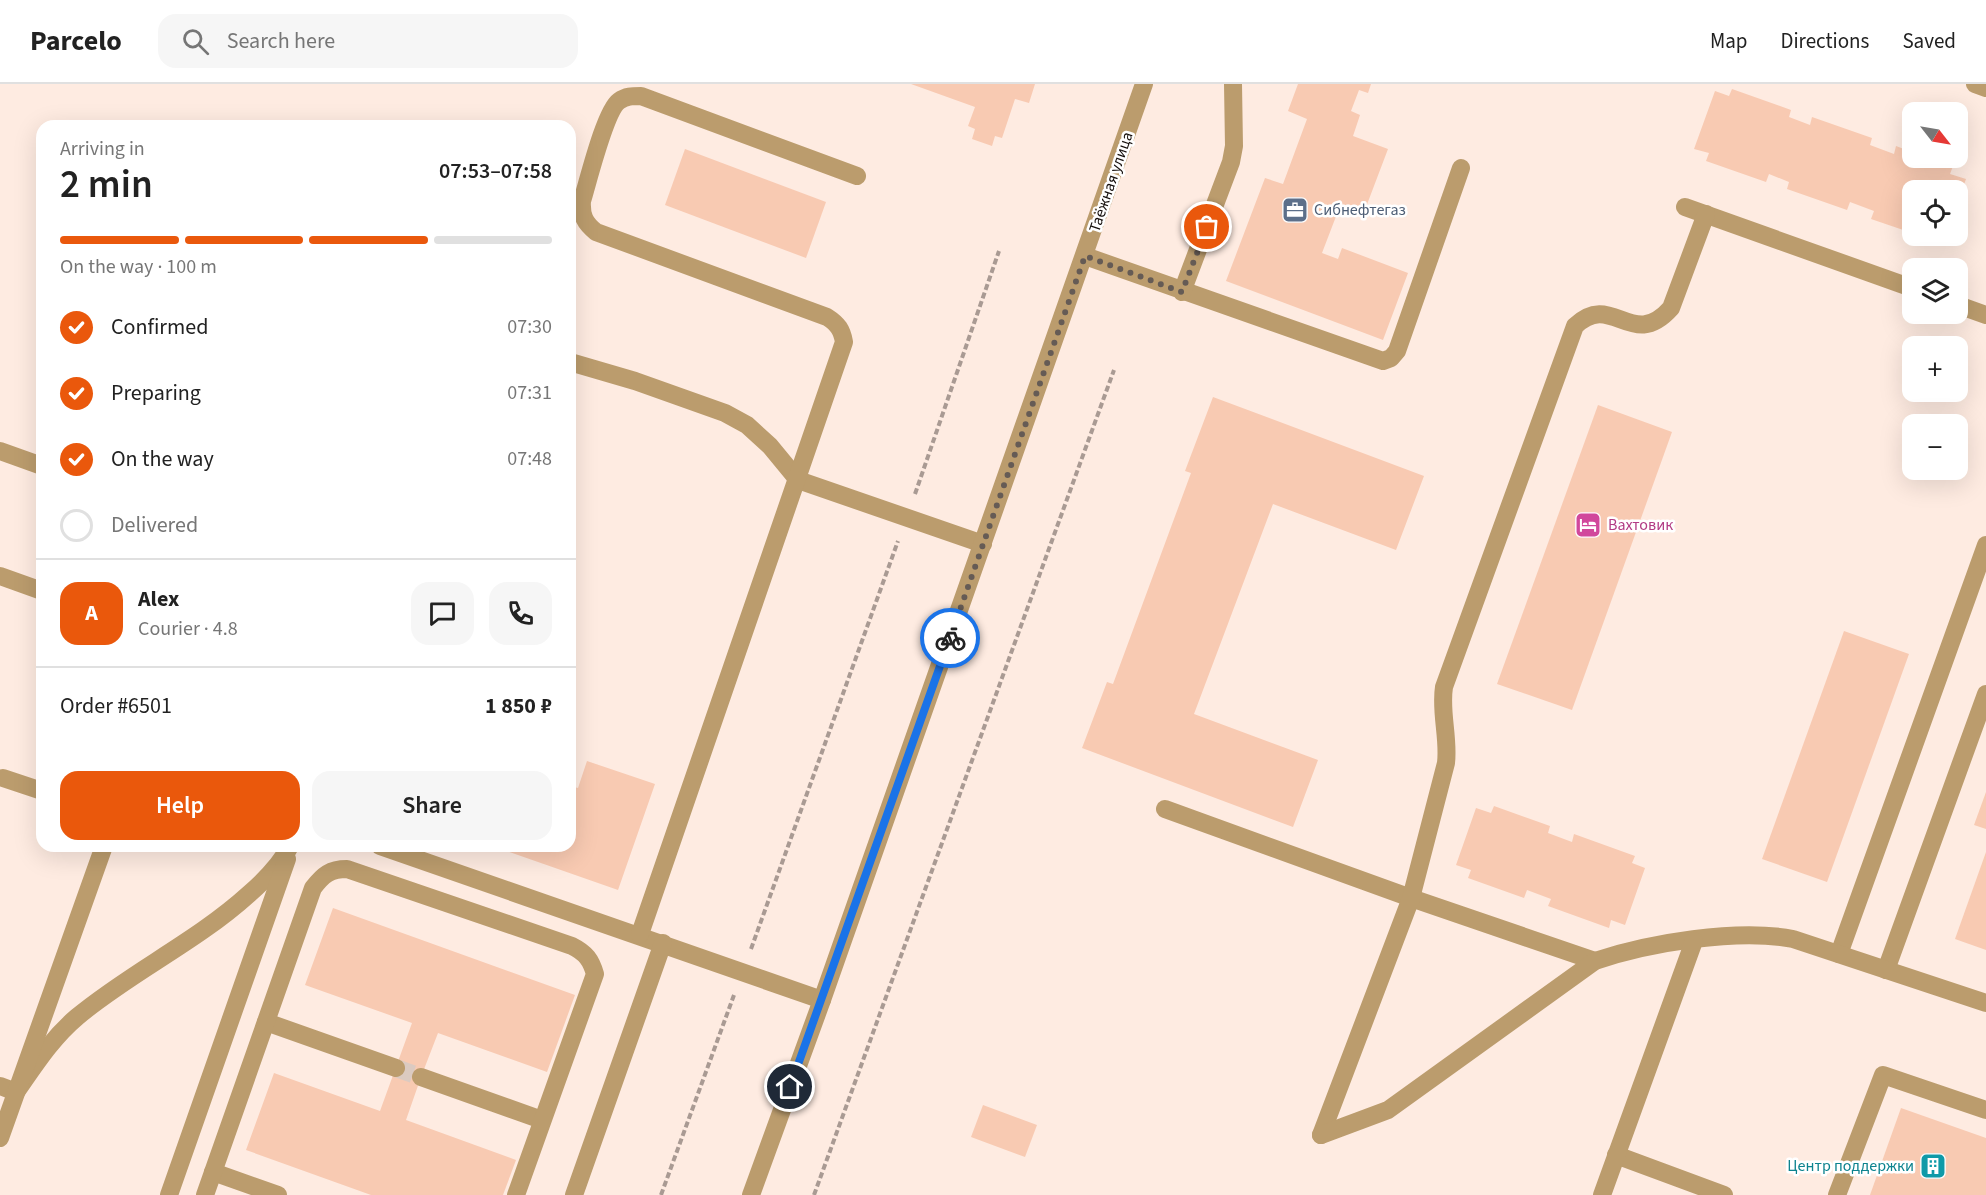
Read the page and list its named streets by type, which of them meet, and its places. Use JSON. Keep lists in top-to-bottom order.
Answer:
{
  "streets": {
    "street": ["Таёжная улица"]
  },
  "places": {
    "office": ["Сибнефтегаз"],
    "hotel": ["Вахтовик"],
    "building": ["Центр поддержки"]
  },
  "north": "bottom right",
  "page": {
    "header": "Parcelo",
    "search": "Search here",
    "nav": ["Map", "Directions", "Saved"],
    "map_buttons": ["+", "−"],
    "heading": ["2 min", "Arriving in", "07:53–07:58"],
    "panel": [
      "Alex",
      "Courier · 4.8",
      "Order #6501",
      "1 850 ₽"
    ],
    "bar": "On the way · 100 m",
    "list": [
      ["Confirmed", "07:30"],
      ["Preparing", "07:31"],
      ["On the way", "07:48"],
      "Delivered"
    ],
    "round": "A",
    "buttons": ["Help", "Share"]
  }
}
